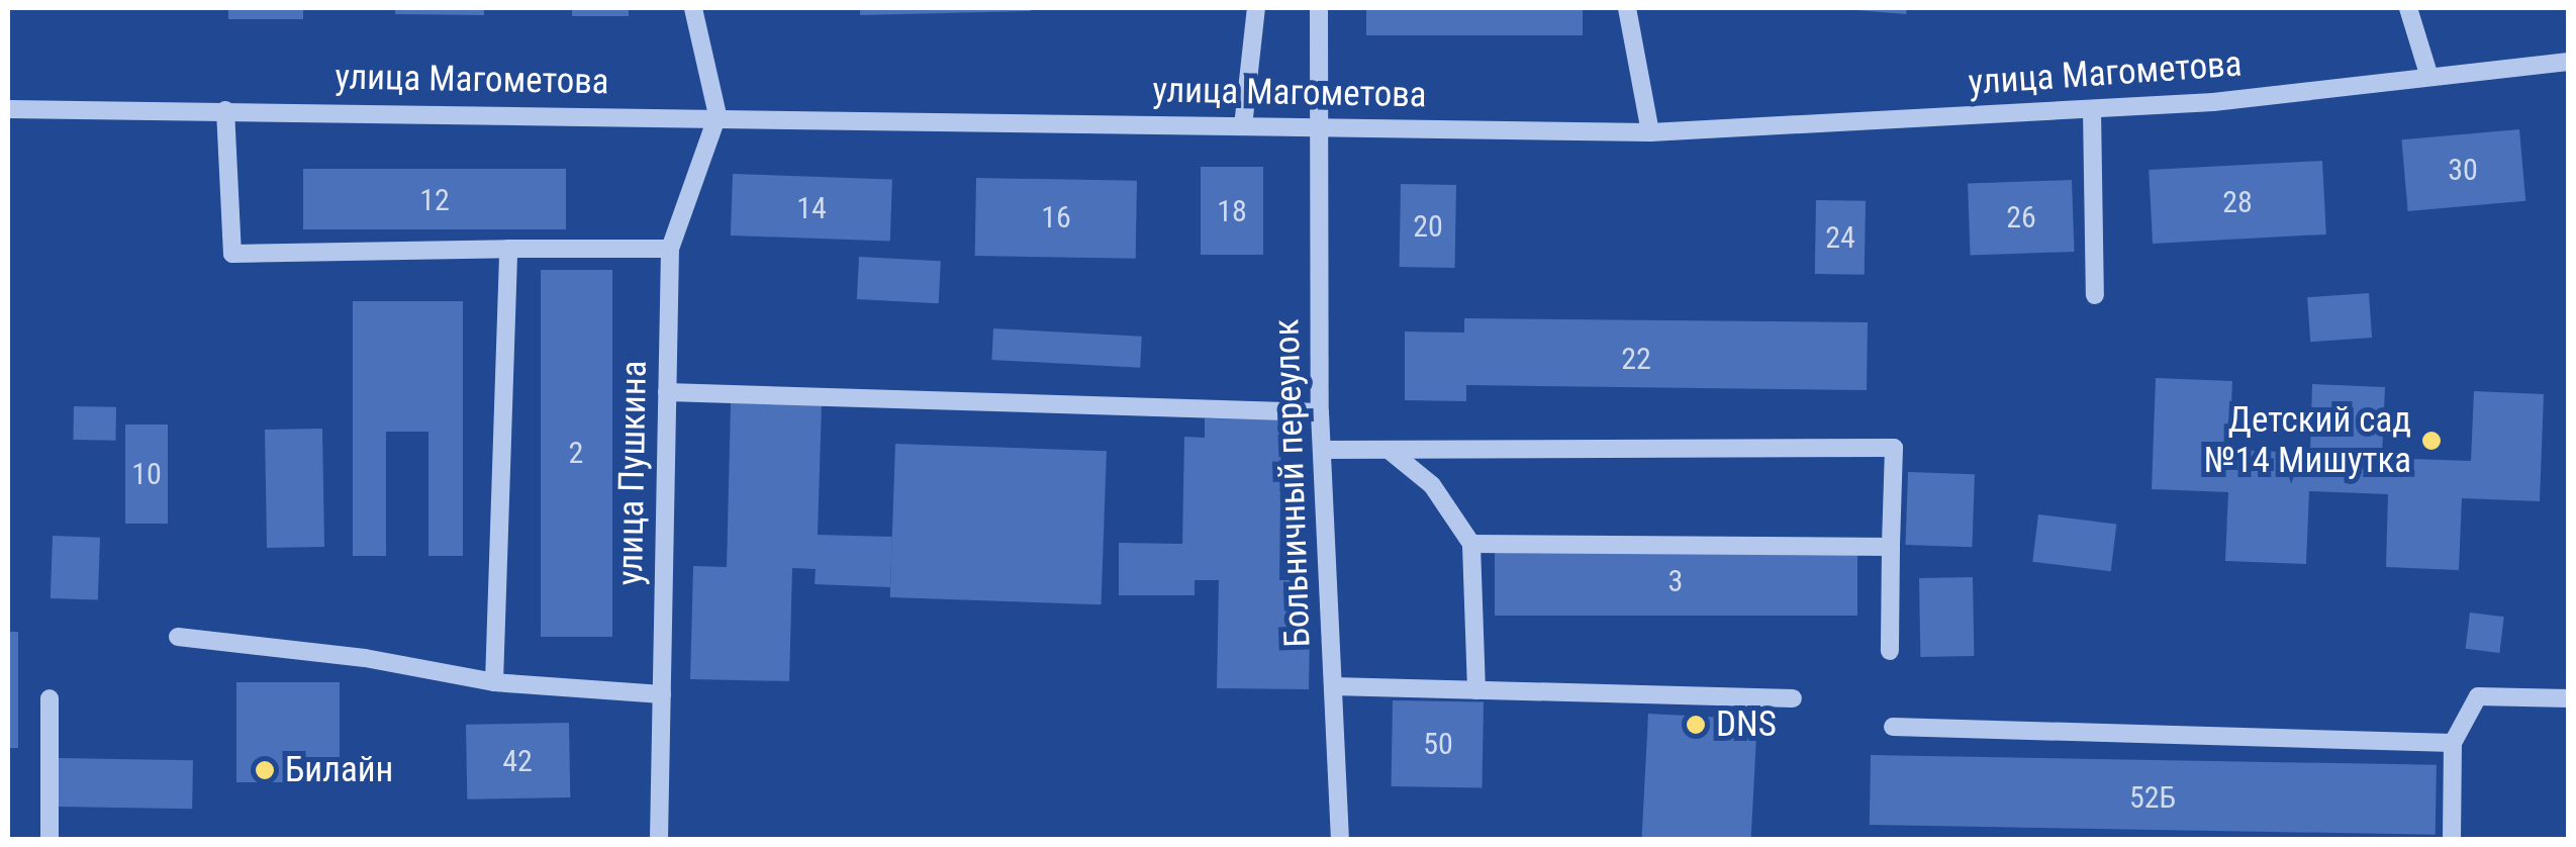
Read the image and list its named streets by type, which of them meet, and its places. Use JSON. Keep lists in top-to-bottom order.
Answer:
{
  "streets": {
    "street": ["улица Магометова", "улица Пушкина", "Больничный переулок"]
  },
  "crossings": [
    ["улица Магометова", "улица Пушкина"],
    ["улица Магометова", "Больничный переулок"]
  ],
  "places": ["Детский сад №14 Мишутка", "DNS", "Билайн"],
  "house_numbers": [
    "30",
    "12",
    "28",
    "14",
    "18",
    "16",
    "26",
    "20",
    "24",
    "22",
    "2",
    "10",
    "3",
    "50",
    "42",
    "52Б"
  ]
}
